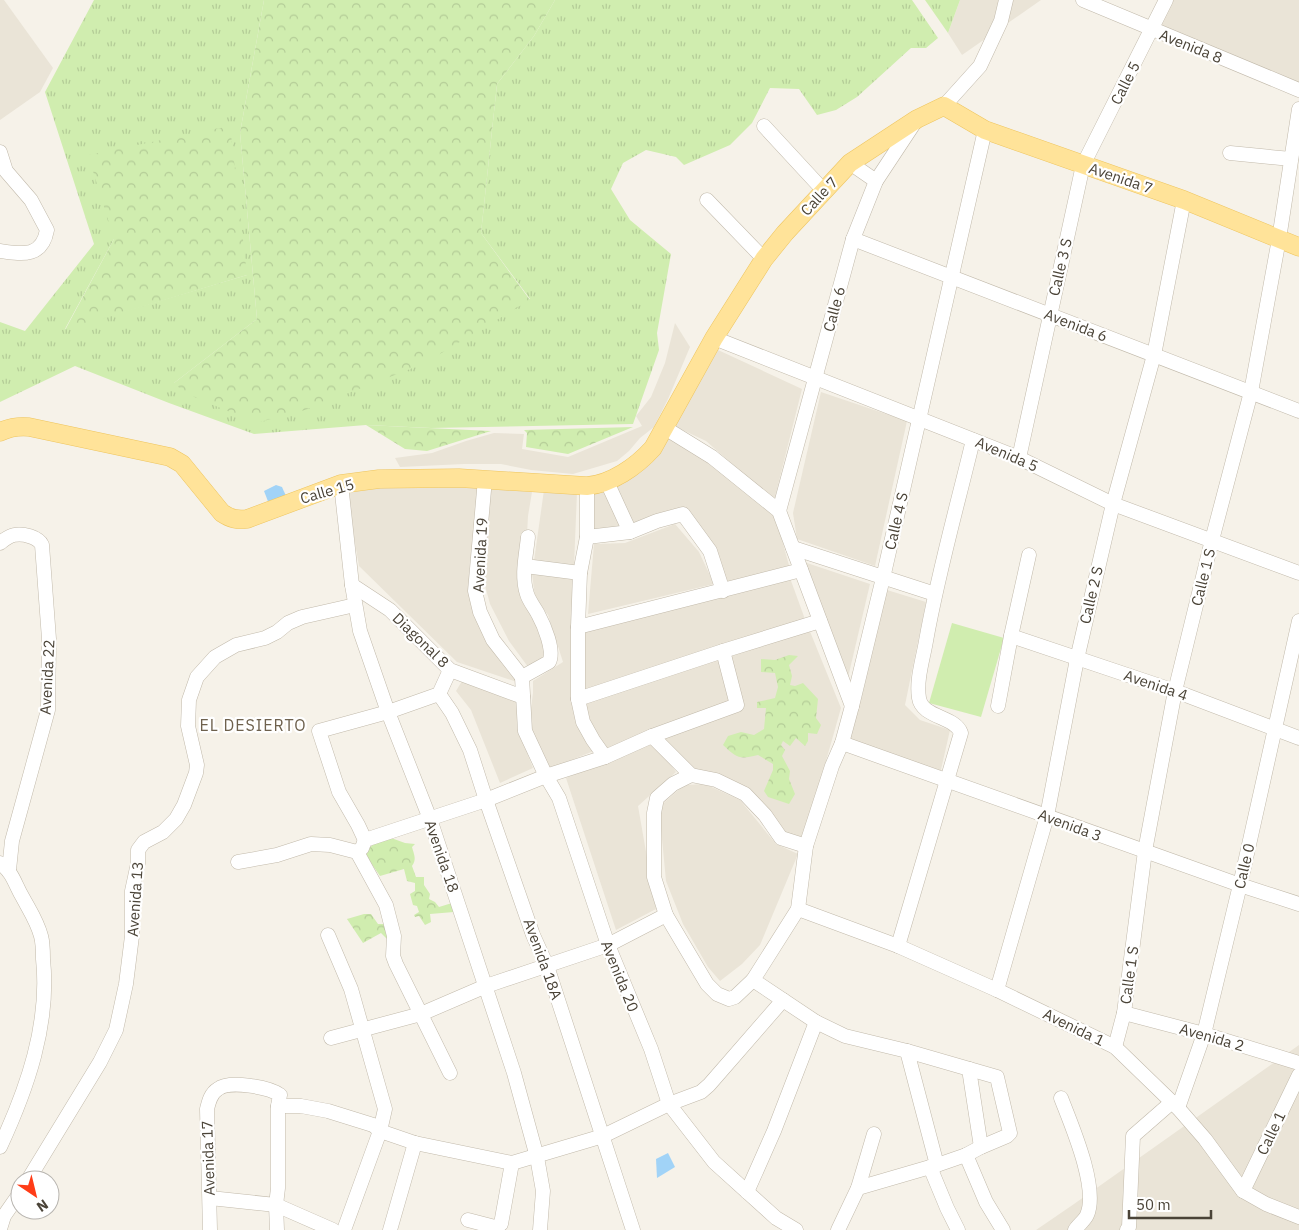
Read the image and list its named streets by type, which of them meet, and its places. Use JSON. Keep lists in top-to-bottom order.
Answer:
{
  "streets": {
    "main road": ["Avenida 7", "Calle 7", "Calle 15"],
    "street": [
      "Avenida 8",
      "Calle 5",
      "Calle 3 S",
      "Calle 6",
      "Avenida 6",
      "Avenida 5",
      "Calle 4 S",
      "Avenida 19",
      "Calle 1 S",
      "Calle 2 S",
      "Diagonal 8",
      "Avenida 22",
      "Avenida 4",
      "Avenida 3",
      "Avenida 18",
      "Calle 0",
      "Avenida 13",
      "Avenida 18A",
      "Avenida 20",
      "Avenida 1",
      "Avenida 2",
      "Calle 1",
      "Avenida 17"
    ]
  },
  "crossings": [
    ["Avenida 8", "Calle 5"],
    ["Calle 5", "Avenida 7"],
    ["Calle 5", "Calle 3 S"],
    ["Avenida 7", "Calle 7"],
    ["Avenida 7", "Calle 3 S"],
    ["Avenida 7", "Calle 4 S"],
    ["Avenida 7", "Calle 1 S"],
    ["Avenida 7", "Calle 2 S"],
    ["Calle 7", "Calle 6"],
    ["Calle 7", "Avenida 5"],
    ["Calle 7", "Calle 15"],
    ["Calle 3 S", "Avenida 6"],
    ["Calle 3 S", "Avenida 5"],
    ["Calle 6", "Avenida 6"],
    ["Calle 6", "Avenida 5"],
    ["Avenida 6", "Calle 4 S"],
    ["Avenida 6", "Calle 1 S"],
    ["Avenida 6", "Calle 2 S"],
    ["Avenida 5", "Calle 4 S"],
    ["Avenida 5", "Calle 1 S"],
    ["Avenida 5", "Calle 2 S"],
    ["Calle 15", "Avenida 19"],
    ["Calle 15", "Avenida 18"],
    ["Calle 4 S", "Avenida 3"],
    ["Calle 4 S", "Avenida 1"],
    ["Avenida 19", "Avenida 20"],
    ["Calle 1 S", "Avenida 4"],
    ["Calle 1 S", "Avenida 3"],
    ["Calle 1 S", "Avenida 1"],
    ["Calle 1 S", "Avenida 2"],
    ["Calle 2 S", "Avenida 4"],
    ["Calle 2 S", "Avenida 3"],
    ["Calle 2 S", "Avenida 1"],
    ["Diagonal 8", "Avenida 18"],
    ["Diagonal 8", "Avenida 20"],
    ["Avenida 4", "Calle 0"],
    ["Avenida 3", "Calle 0"],
    ["Avenida 18", "Avenida 13"],
    ["Calle 0", "Avenida 1"],
    ["Calle 0", "Avenida 2"],
    ["Avenida 1", "Calle 1"]
  ],
  "districts": ["EL DESIERTO"],
  "scale_bar": "50 m",
  "north": "bottom right"
}
